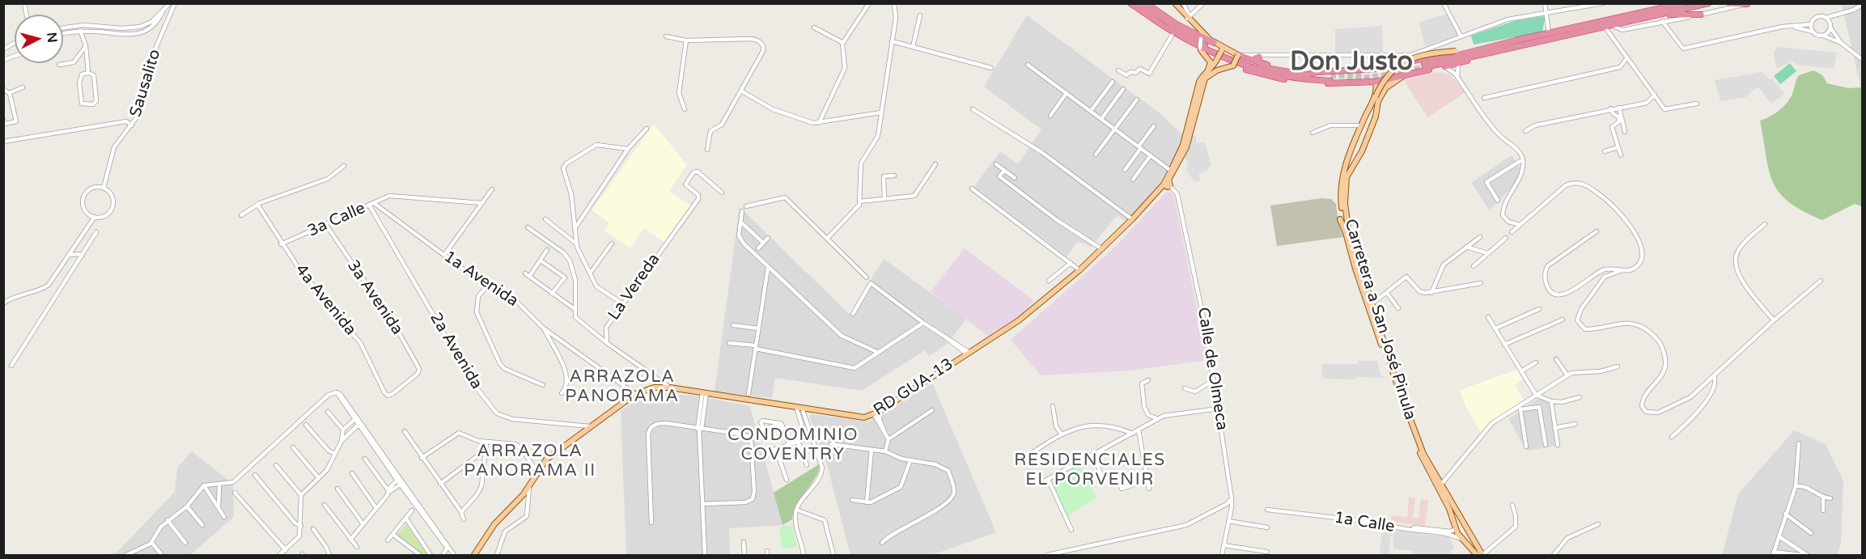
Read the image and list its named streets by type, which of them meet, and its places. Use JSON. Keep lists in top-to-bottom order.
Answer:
{
  "streets": {
    "main road": ["Carretera a San José Pinula", "RD GUA-13"],
    "street": [
      "Sausalito",
      "3a Calle",
      "1a Avenida",
      "La Vereda",
      "3a Avenida",
      "4a Avenida",
      "2a Avenida",
      "Calle de Olmeca",
      "1a Calle"
    ]
  },
  "crossings": [
    ["3a Calle", "1a Avenida"],
    ["3a Calle", "3a Avenida"],
    ["3a Calle", "4a Avenida"],
    ["3a Calle", "2a Avenida"],
    ["1a Avenida", "2a Avenida"],
    ["1a Avenida", "RD GUA-13"],
    ["La Vereda", "RD GUA-13"],
    ["3a Avenida", "4a Avenida"],
    ["Carretera a San José Pinula", "1a Calle"],
    ["2a Avenida", "RD GUA-13"],
    ["Calle de Olmeca", "RD GUA-13"]
  ],
  "districts": [
    "Don Justo",
    "ARRAZOLA PANORAMA",
    "CONDOMINIO COVENTRY",
    "ARRAZOLA PANORAMA II",
    "RESIDENCIALES EL PORVENIR"
  ],
  "north": "right"
}
